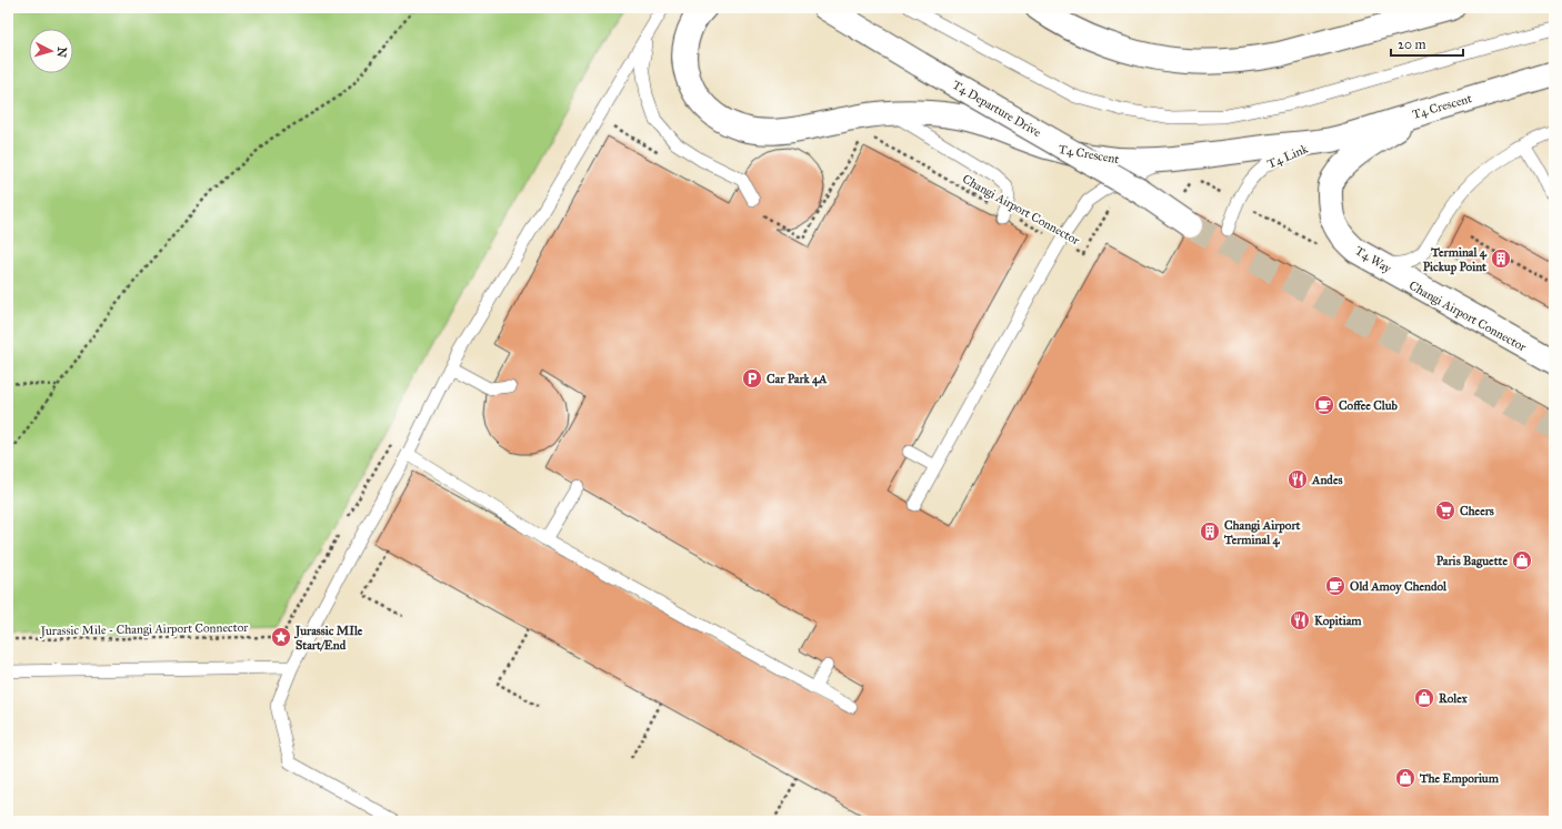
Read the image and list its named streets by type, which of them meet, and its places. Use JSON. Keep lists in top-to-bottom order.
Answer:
{
  "streets": {
    "main road": ["T4 Crescent", "T4 Departure Drive", "T4 Way"],
    "lane": ["T4 Link"],
    "path": ["Changi Airport Connector", "Jurassic Mile - Changi Airport Connector"]
  },
  "crossings": [
    ["T4 Crescent", "T4 Link"],
    ["T4 Crescent", "T4 Way"]
  ],
  "places": {
    "building": ["Terminal 4 Pickup Point", "Changi Airport Terminal 4"],
    "parking": ["Car Park 4A"],
    "cafe": ["Coffee Club", "Old Amoy Chendol"],
    "restaurant": ["Andes", "Kopitiam"],
    "supermarket": ["Cheers"],
    "shop": ["Paris Baguette", "Rolex", "The Emporium"],
    "place": ["Jurassic MIle Start/End"]
  },
  "scale_bar": "20 m",
  "north": "right"
}
